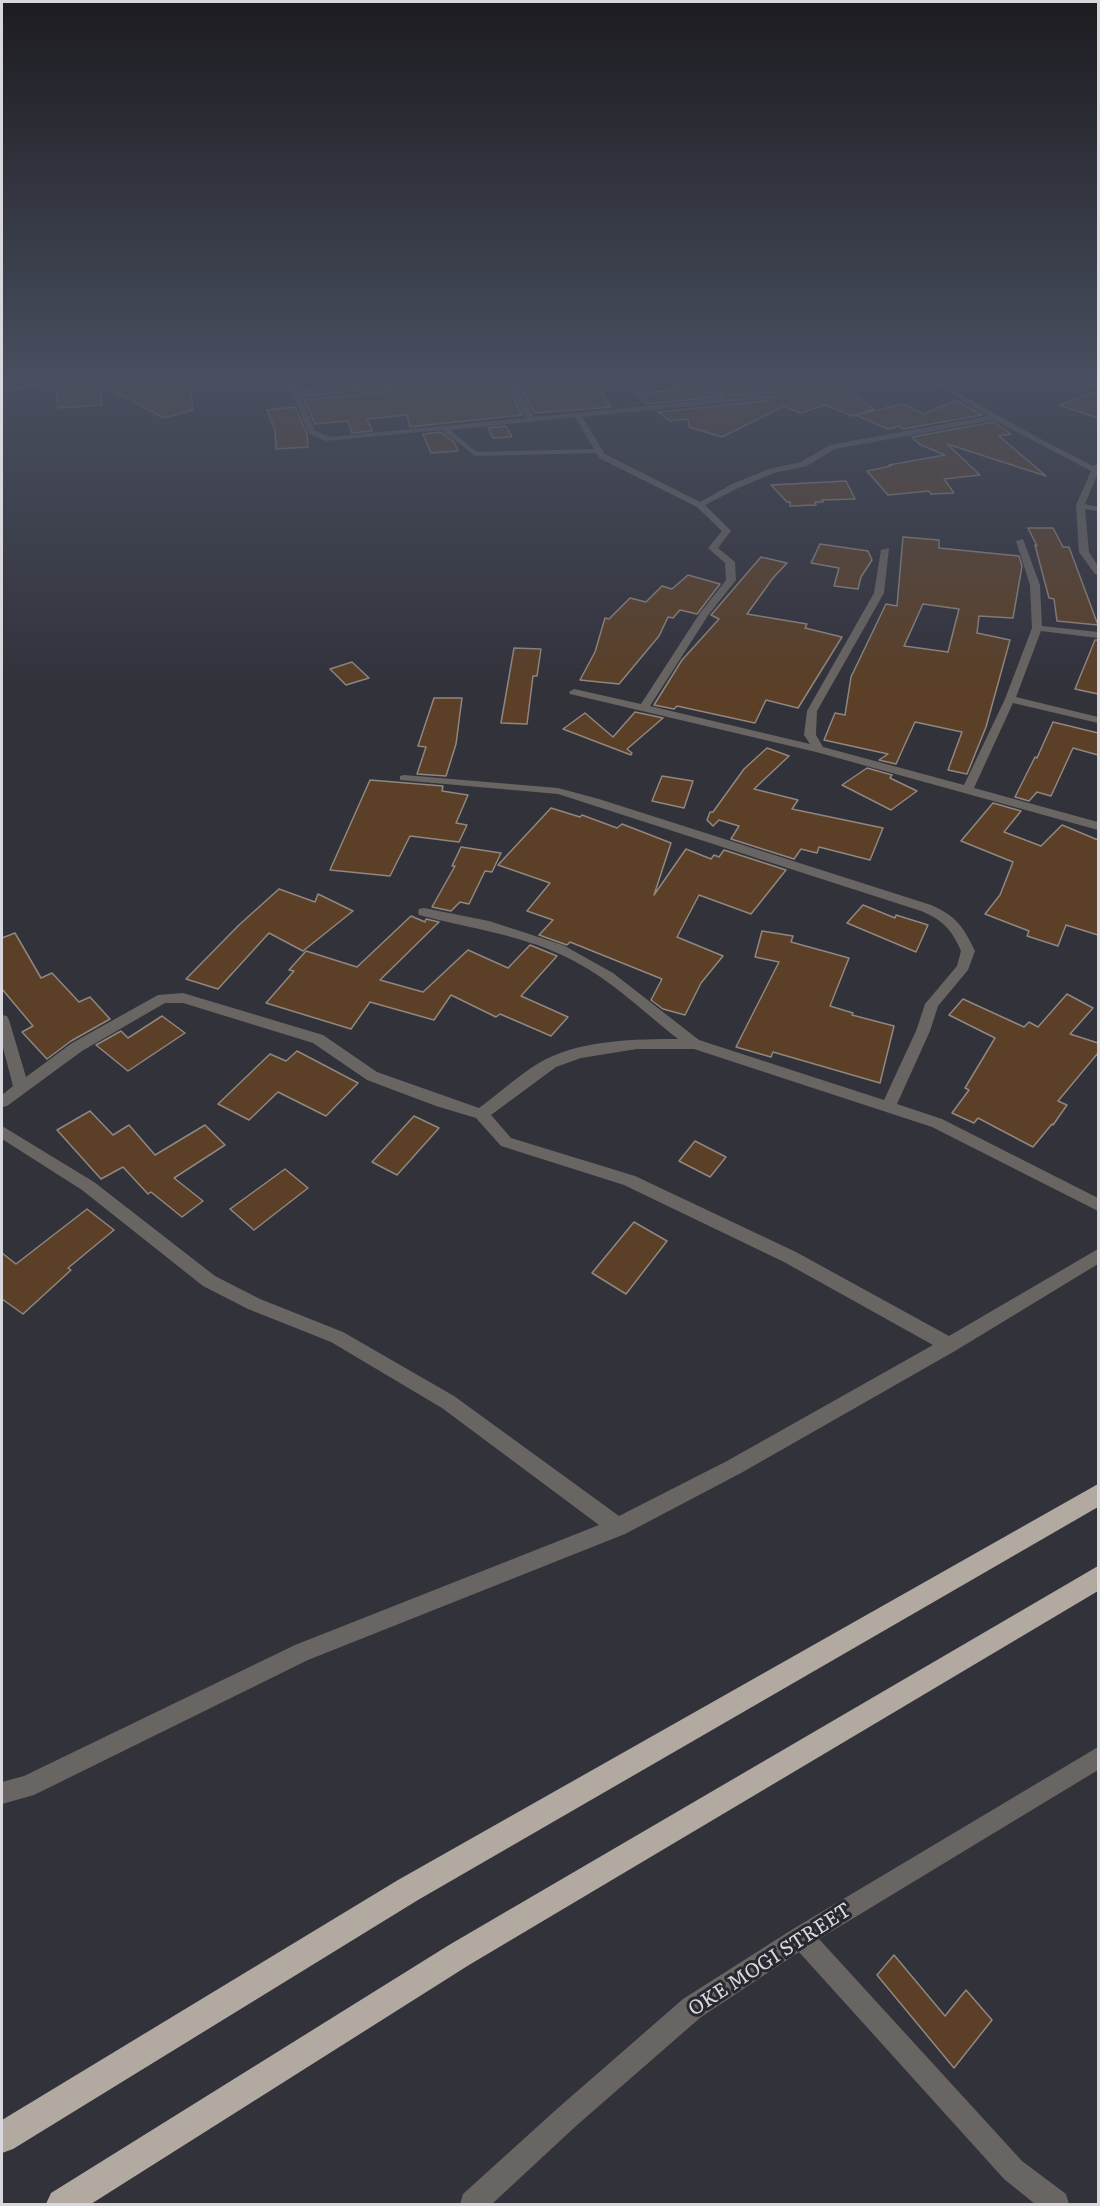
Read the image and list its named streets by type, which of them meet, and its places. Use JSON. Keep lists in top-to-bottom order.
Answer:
{
  "streets": {
    "street": ["OKE MOGI STREET"]
  }
}
